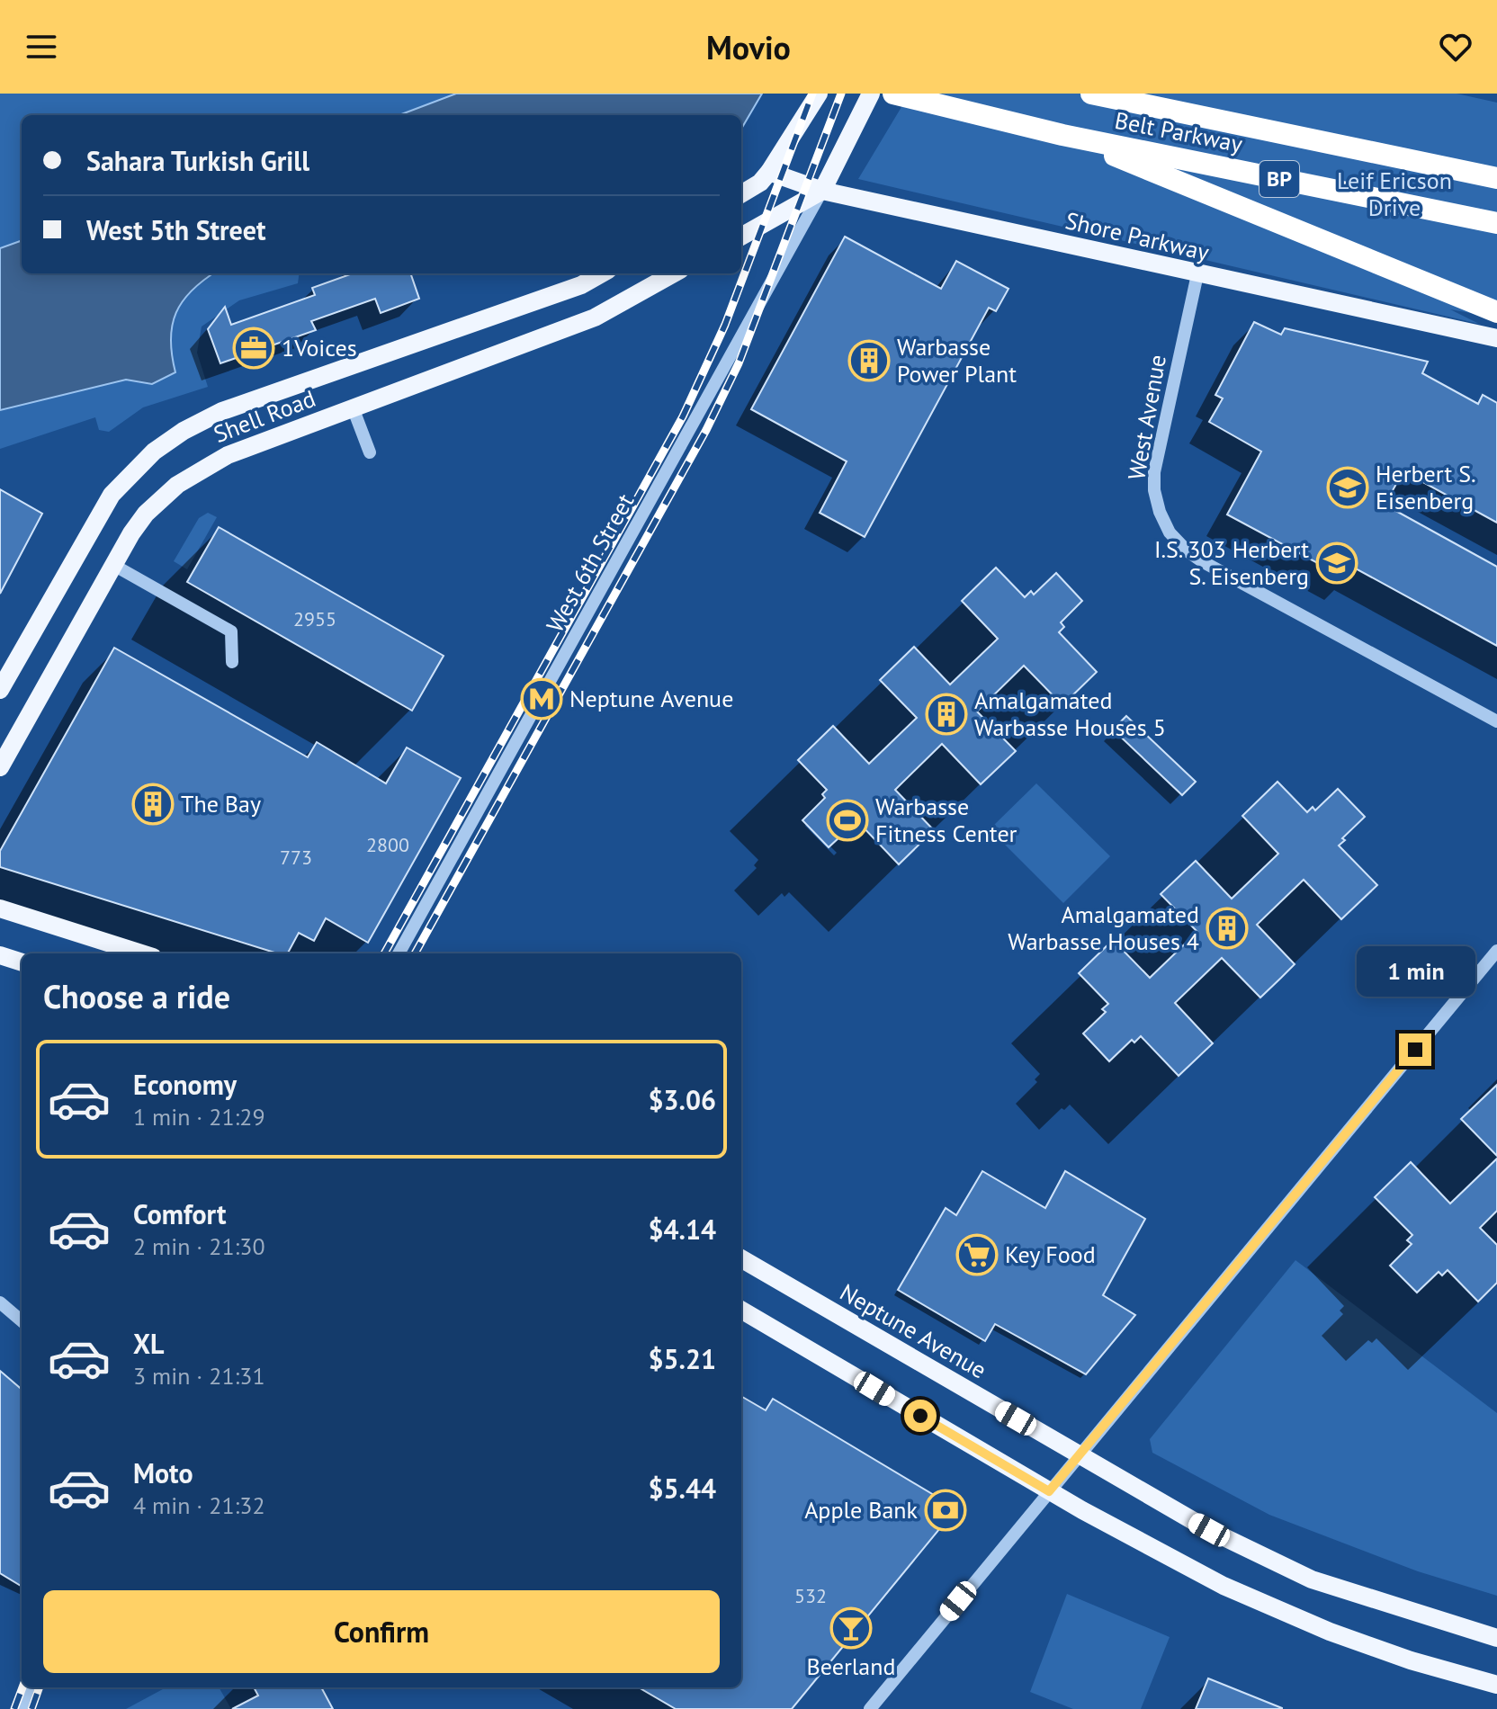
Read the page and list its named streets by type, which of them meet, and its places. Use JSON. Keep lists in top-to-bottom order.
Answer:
{
  "streets": {
    "highway": ["Belt Parkway", "BP"],
    "main road": ["Shore Parkway", "Shell Road", "Neptune Avenue"],
    "street": ["West Avenue", "West 6th Street"]
  },
  "crossings": [
    ["Shore Parkway", "West Avenue"],
    ["Shore Parkway", "West 6th Street"]
  ],
  "parks": ["Leif Ericson Drive"],
  "places": {
    "office": ["1Voices"],
    "building": [
      "Warbasse Power Plant",
      "Amalgamated Warbasse Houses 5",
      "The Bay",
      "Amalgamated Warbasse Houses 4"
    ],
    "school or university": ["Herbert S. Eisenberg", "I.S. 303 Herbert S. Eisenberg"],
    "metro station": ["Neptune Avenue"],
    "sports": ["Warbasse Fitness Center"],
    "supermarket": ["Key Food"],
    "bank": ["Apple Bank"],
    "bar": ["Beerland"]
  },
  "house_numbers": [
    "2955",
    "2800",
    "773",
    "532"
  ],
  "page": {
    "header": "Movio",
    "banner": ["Sahara Turkish Grill", "West 5th Street"],
    "bubble": "1 min",
    "heading": "Choose a ride",
    "list": [
      {
        "name": "Economy",
        "note": "1 min · 21:29",
        "value": "$3.06"
      },
      {
        "name": "Comfort",
        "note": "2 min · 21:30",
        "value": "$4.14"
      },
      {
        "name": "XL",
        "note": "3 min · 21:31",
        "value": "$5.21"
      },
      {
        "name": "Moto",
        "note": "4 min · 21:32",
        "value": "$5.44"
      }
    ],
    "buttons": "Confirm"
  }
}
